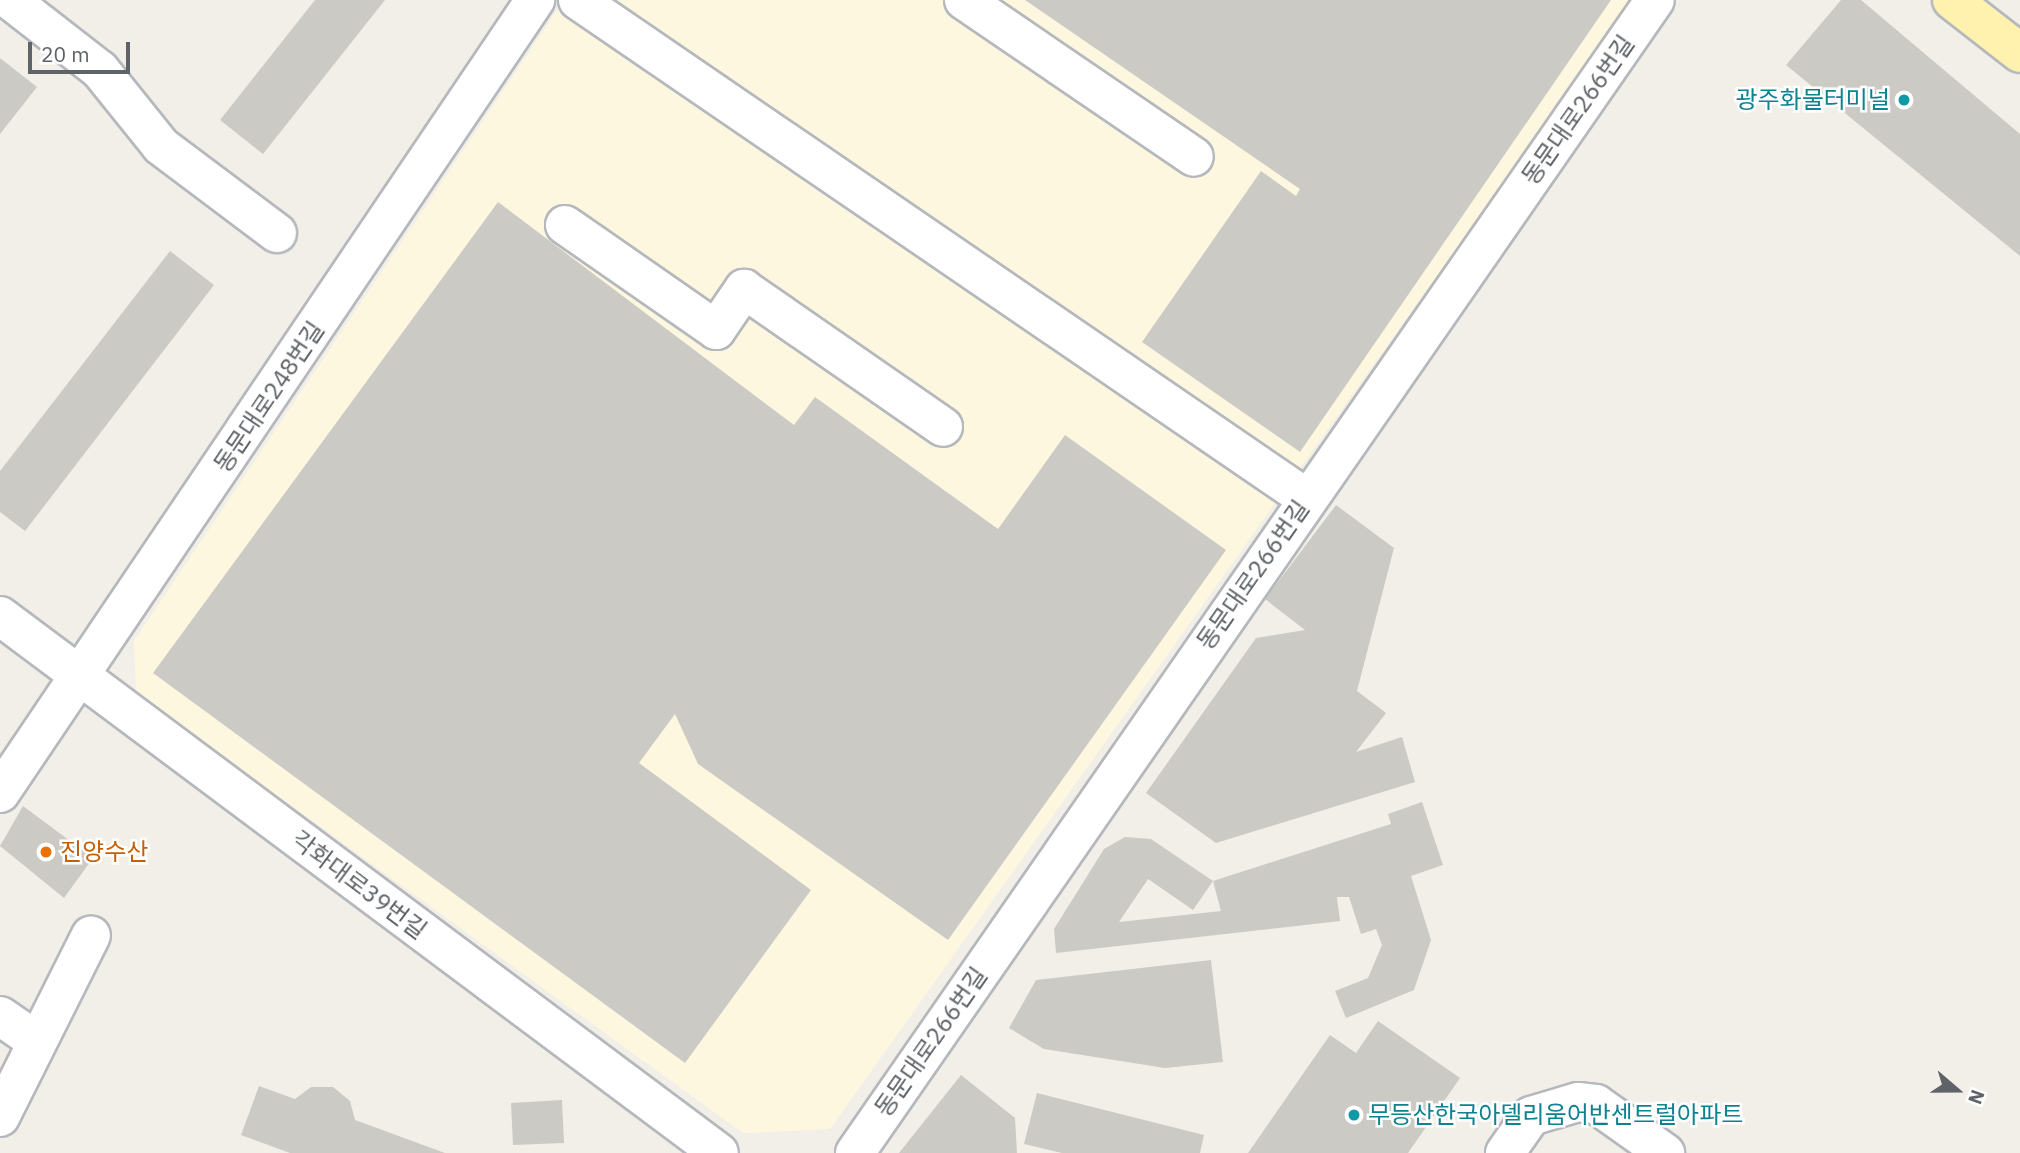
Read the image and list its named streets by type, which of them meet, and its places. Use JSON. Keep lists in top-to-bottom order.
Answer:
{
  "streets": {
    "street": ["동문대로266번길", "동문대로248번길", "각화대로39번길"]
  },
  "crossings": [
    ["동문대로248번길", "각화대로39번길"]
  ],
  "places": ["광주화물터미널", "진양수산", "무등산한국아델리움어반센트럴아파트"],
  "scale_bar": "20 m",
  "north": "right"
}
